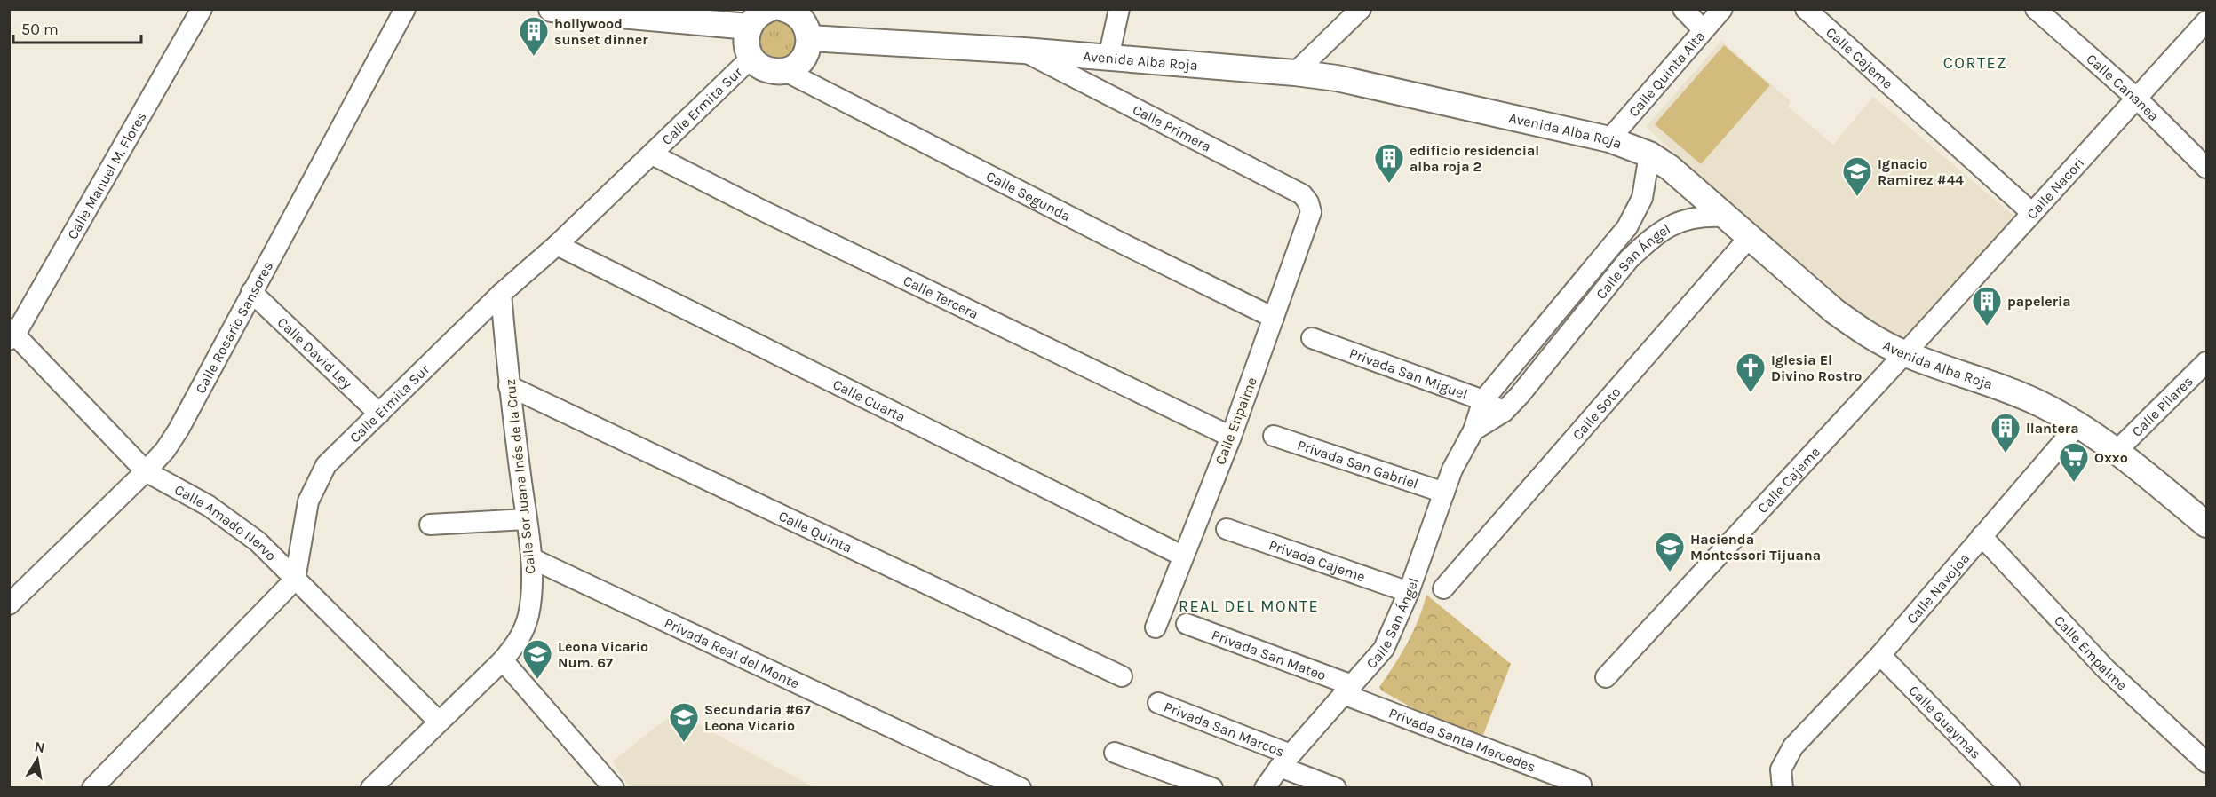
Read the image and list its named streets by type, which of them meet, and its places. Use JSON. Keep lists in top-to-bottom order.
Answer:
{
  "streets": {
    "main road": ["Avenida Alba Roja"],
    "street": [
      "Calle Cajeme",
      "Calle Quinta Alta",
      "Calle Cananea",
      "Calle Ermita Sur",
      "Calle Primera",
      "Calle Manuel M. Flores",
      "Calle Nacori",
      "Calle Segunda",
      "Calle San Ángel",
      "Calle Tercera",
      "Calle Rosario Sansores",
      "Calle David Ley",
      "Privada San Miguel",
      "Calle Cuarta",
      "Calle Pilares",
      "Calle Soto",
      "Calle Enpalme",
      "Privada San Gabriel",
      "Calle Sor Juana Inés de la Cruz",
      "Calle Amado Nervo",
      "Calle Quinta",
      "Privada Cajeme",
      "Calle Navojoa",
      "Calle Empalme",
      "Privada Real del Monte",
      "Privada San Mateo",
      "Calle Guaymas",
      "Privada San Marcos",
      "Privada Santa Mercedes"
    ]
  },
  "crossings": [
    ["Calle Cajeme", "Avenida Alba Roja"],
    ["Calle Cajeme", "Calle Nacori"],
    ["Avenida Alba Roja", "Calle Quinta Alta"],
    ["Avenida Alba Roja", "Calle Primera"],
    ["Avenida Alba Roja", "Calle Nacori"],
    ["Avenida Alba Roja", "Calle San Ángel"],
    ["Avenida Alba Roja", "Calle Pilares"],
    ["Avenida Alba Roja", "Calle Soto"],
    ["Avenida Alba Roja", "Calle Navojoa"],
    ["Calle Cananea", "Calle Nacori"],
    ["Calle Ermita Sur", "Calle Tercera"],
    ["Calle Ermita Sur", "Calle David Ley"],
    ["Calle Ermita Sur", "Calle Cuarta"],
    ["Calle Ermita Sur", "Calle Sor Juana Inés de la Cruz"],
    ["Calle Ermita Sur", "Calle Amado Nervo"],
    ["Calle Primera", "Calle Enpalme"],
    ["Calle Manuel M. Flores", "Calle Amado Nervo"],
    ["Calle Segunda", "Calle Enpalme"],
    ["Calle San Ángel", "Privada San Miguel"],
    ["Calle San Ángel", "Privada San Gabriel"],
    ["Calle San Ángel", "Privada Cajeme"],
    ["Calle San Ángel", "Privada San Mateo"],
    ["Calle San Ángel", "Privada San Marcos"],
    ["Calle San Ángel", "Privada Santa Mercedes"],
    ["Calle Tercera", "Calle Enpalme"],
    ["Calle Rosario Sansores", "Calle David Ley"],
    ["Calle Rosario Sansores", "Calle Amado Nervo"],
    ["Calle Cuarta", "Calle Enpalme"],
    ["Calle Sor Juana Inés de la Cruz", "Calle Amado Nervo"],
    ["Calle Sor Juana Inés de la Cruz", "Calle Quinta"],
    ["Calle Sor Juana Inés de la Cruz", "Privada Real del Monte"],
    ["Calle Navojoa", "Calle Empalme"],
    ["Calle Navojoa", "Calle Guaymas"],
    ["Privada San Mateo", "Privada Santa Mercedes"]
  ],
  "districts": ["CORTEZ", "REAL DEL MONTE"],
  "places": {
    "building": [
      "hollywood sunset dinner",
      "edificio residencial alba roja 2",
      "papeleria",
      "llantera"
    ],
    "school or university": [
      "Ignacio Ramirez #44",
      "Hacienda Montessori Tijuana",
      "Leona Vicario Num. 67",
      "Secundaria #67 Leona Vicario"
    ],
    "church": ["Iglesia El Divino Rostro"],
    "supermarket": ["Oxxo"]
  },
  "scale_bar": "50 m",
  "north": "top"
}
